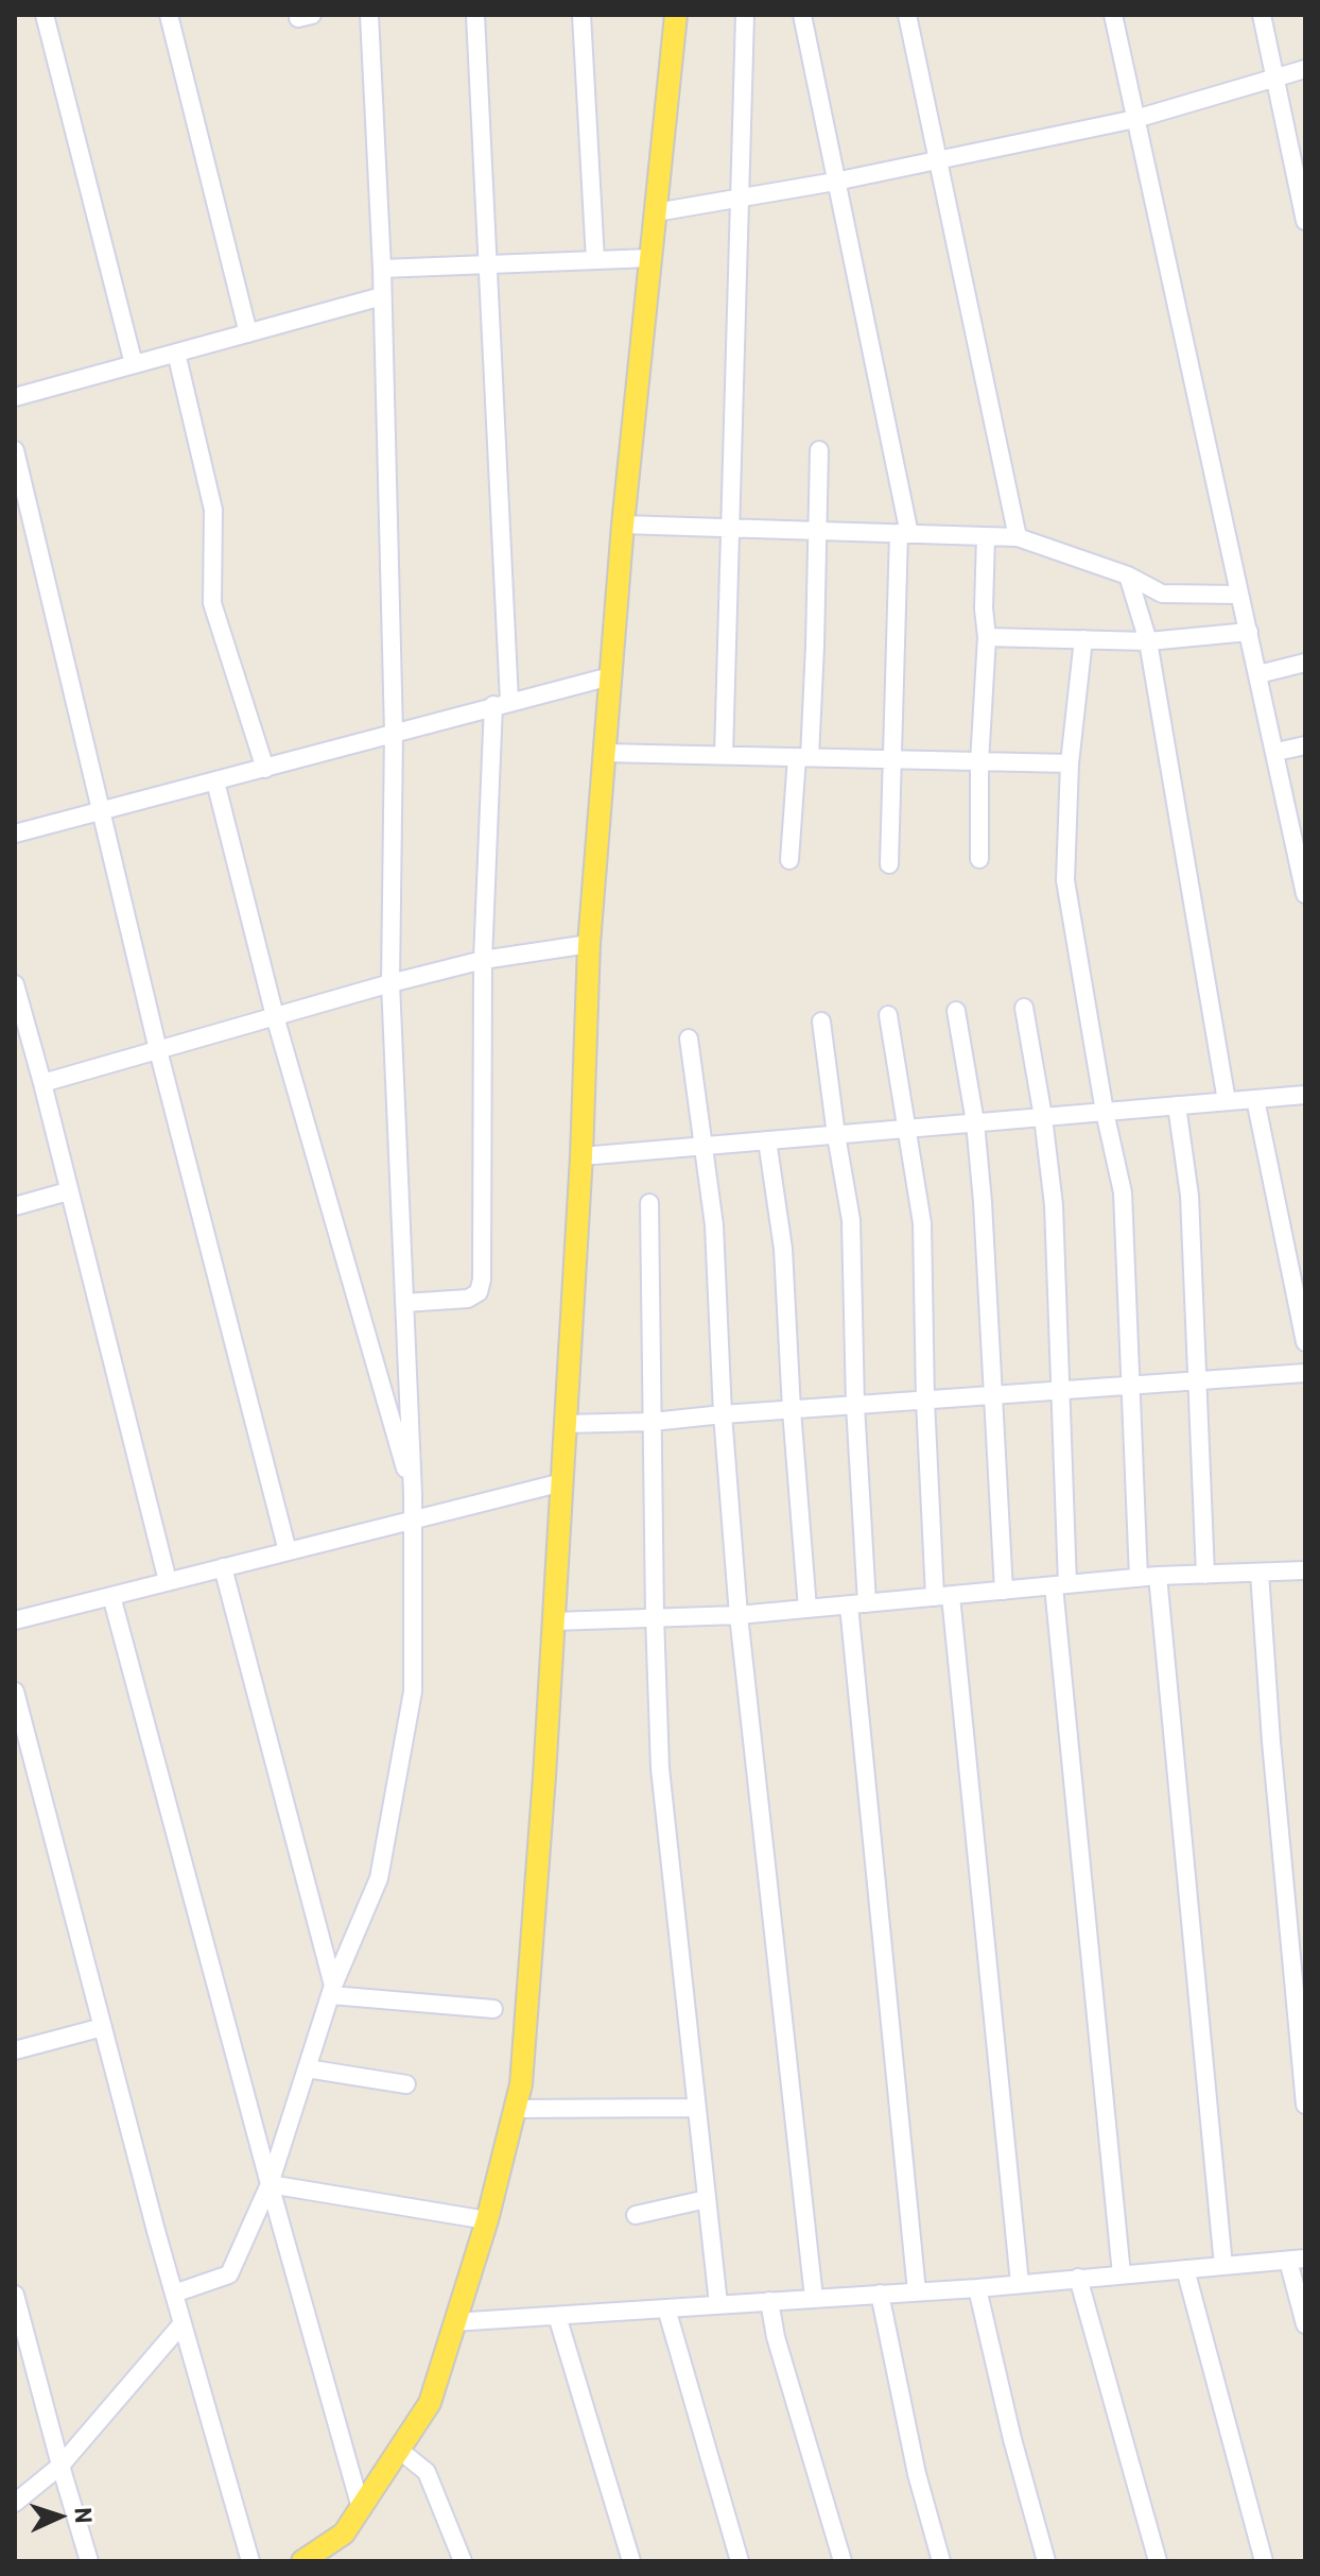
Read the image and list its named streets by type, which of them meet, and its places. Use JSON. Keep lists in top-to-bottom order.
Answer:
{
  "north": "right"
}
